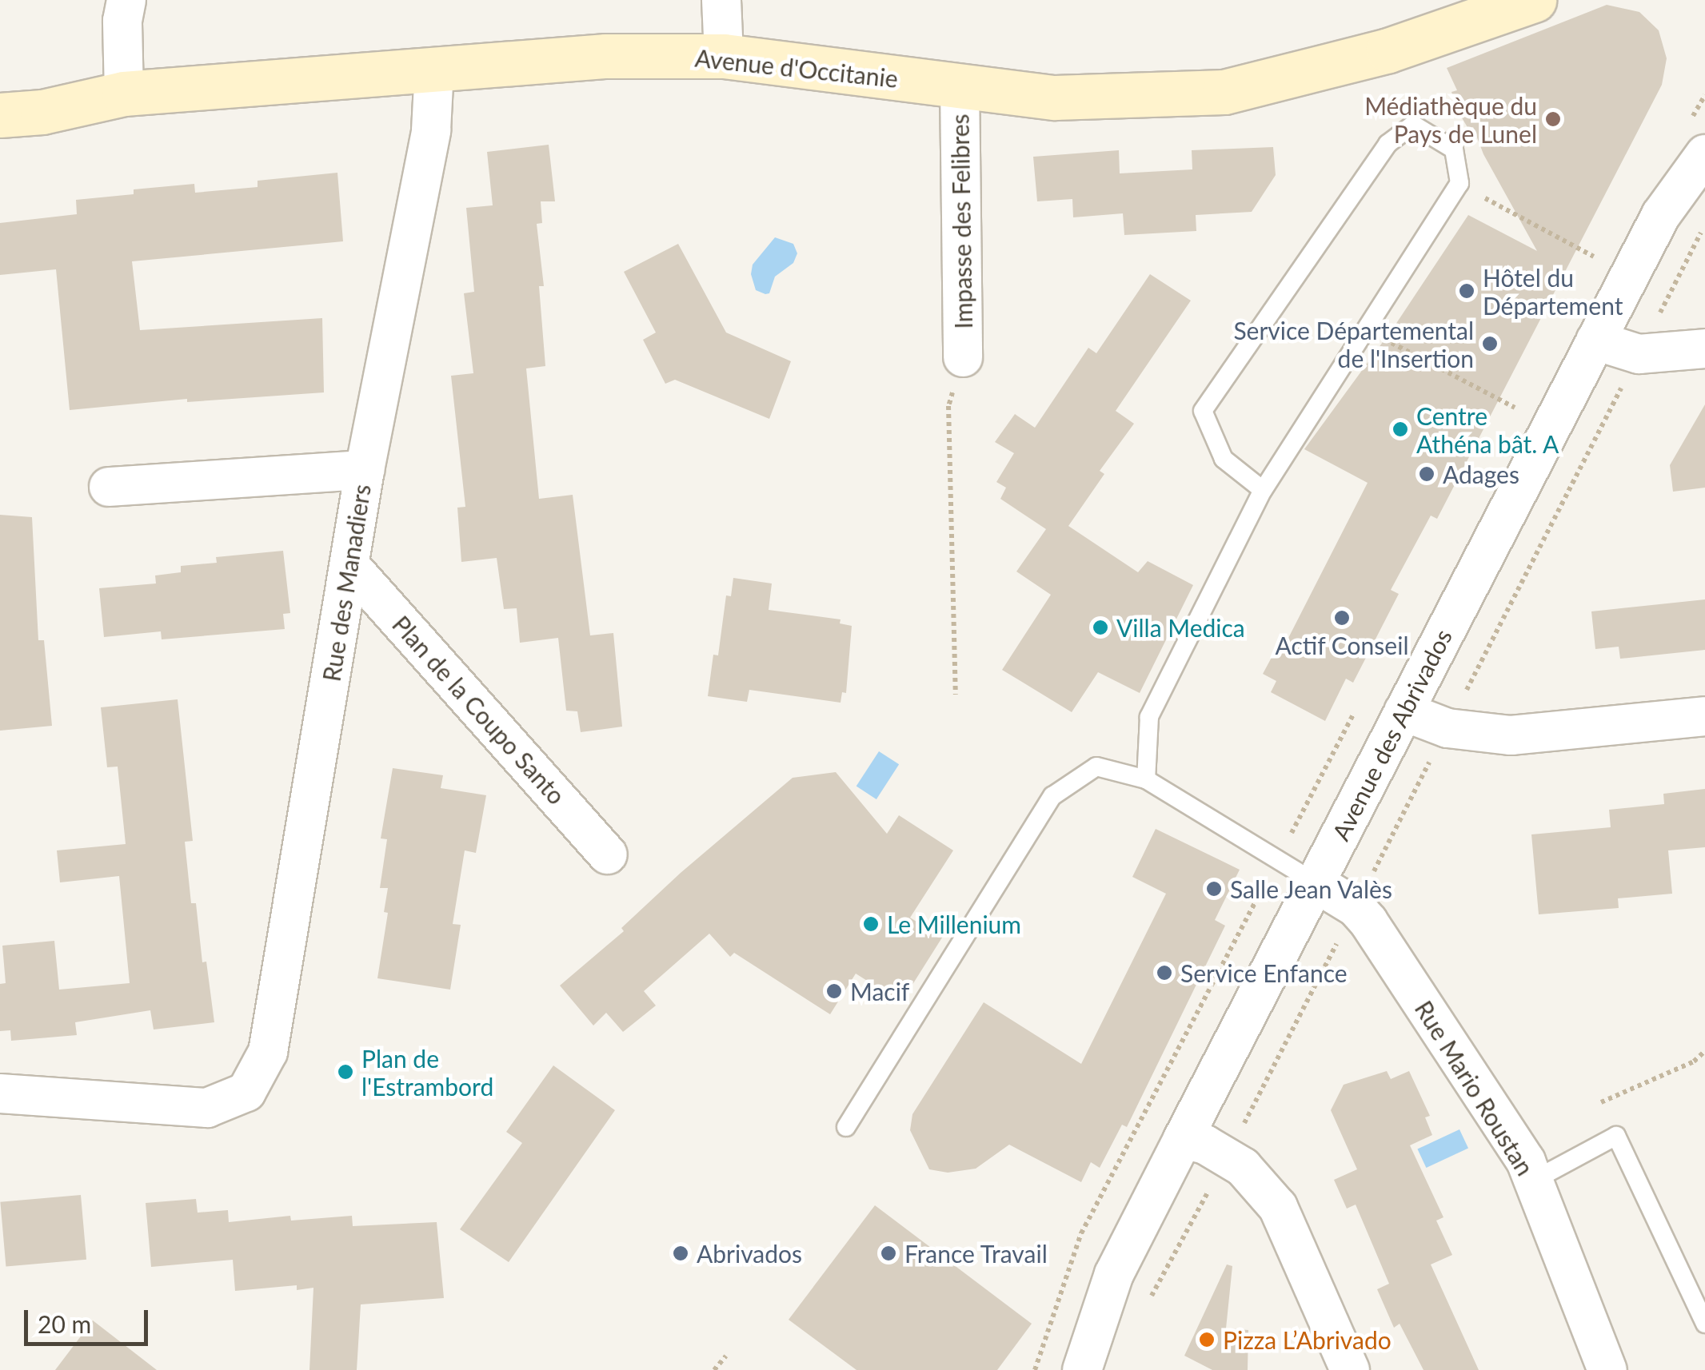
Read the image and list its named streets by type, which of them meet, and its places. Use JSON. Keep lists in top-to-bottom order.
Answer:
{
  "streets": {
    "street": [
      "Avenue d'Occitanie",
      "Impasse des Felibres",
      "Rue des Manadiers",
      "Plan de la Coupo Santo",
      "Avenue des Abrivados",
      "Rue Mario Roustan"
    ]
  },
  "crossings": [
    ["Avenue d'Occitanie", "Impasse des Felibres"],
    ["Avenue d'Occitanie", "Rue des Manadiers"],
    ["Rue des Manadiers", "Plan de la Coupo Santo"],
    ["Avenue des Abrivados", "Rue Mario Roustan"]
  ],
  "places": [
    "Médiathèque du Pays de Lunel",
    "Hôtel du Département",
    "Service Départemental de l'Insertion",
    "Centre Athéna bât. A",
    "Adages",
    "Actif Conseil",
    "Villa Medica",
    "Salle Jean Valès",
    "Le Millenium",
    "Service Enfance",
    "Macif",
    "Plan de l'Estrambord",
    "Abrivados",
    "France Travail",
    "Pizza L’Abrivado"
  ],
  "scale_bar": "20 m"
}
